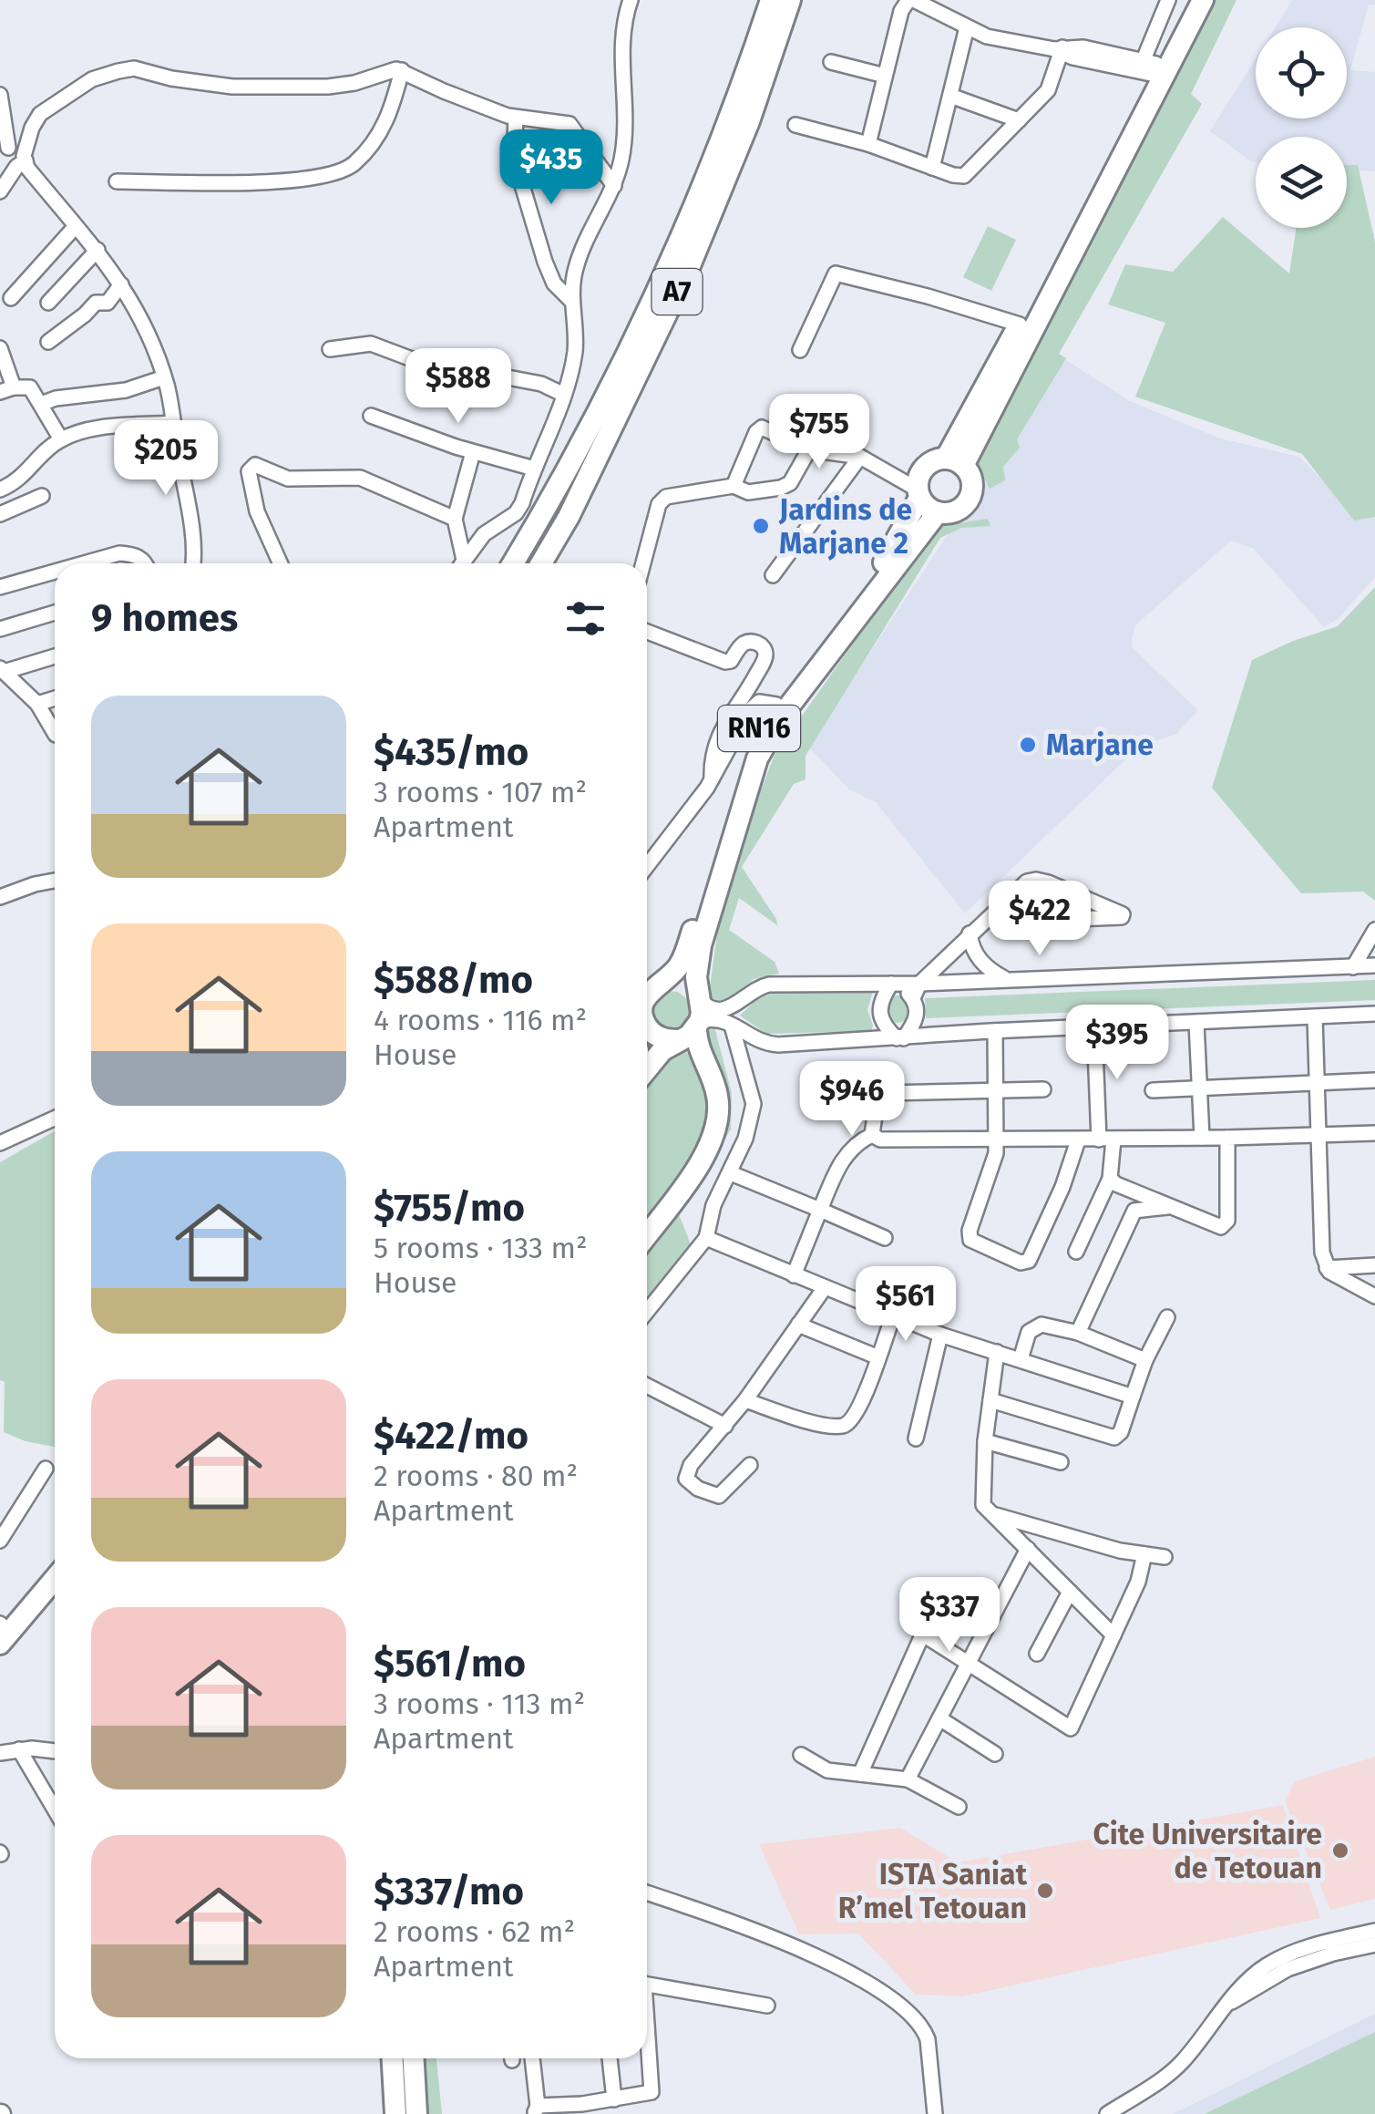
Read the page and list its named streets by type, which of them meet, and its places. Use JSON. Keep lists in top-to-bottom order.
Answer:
{
  "streets": {
    "highway": ["A7", "RN16"]
  },
  "places": [
    "Jardins de Marjane 2",
    "Marjane",
    "Cite Universitaire de Tetouan",
    "ISTA Saniat R’mel Tetouan"
  ],
  "page": {
    "price": [
      "$435",
      "$588",
      "$755",
      "$205",
      "$422",
      "$395",
      "$946",
      "$561",
      "$337"
    ],
    "heading": "9 homes",
    "list": [
      {
        "name": "$435/mo",
        "note": "3 rooms · 107 m² · Apartment"
      },
      {
        "name": "$588/mo",
        "note": "4 rooms · 116 m² · House"
      },
      {
        "name": "$755/mo",
        "note": "5 rooms · 133 m² · House"
      },
      {
        "name": "$422/mo",
        "note": "2 rooms · 80 m² · Apartment"
      },
      {
        "name": "$561/mo",
        "note": "3 rooms · 113 m² · Apartment"
      },
      {
        "name": "$337/mo",
        "note": "2 rooms · 62 m² · Apartment"
      }
    ]
  }
}
